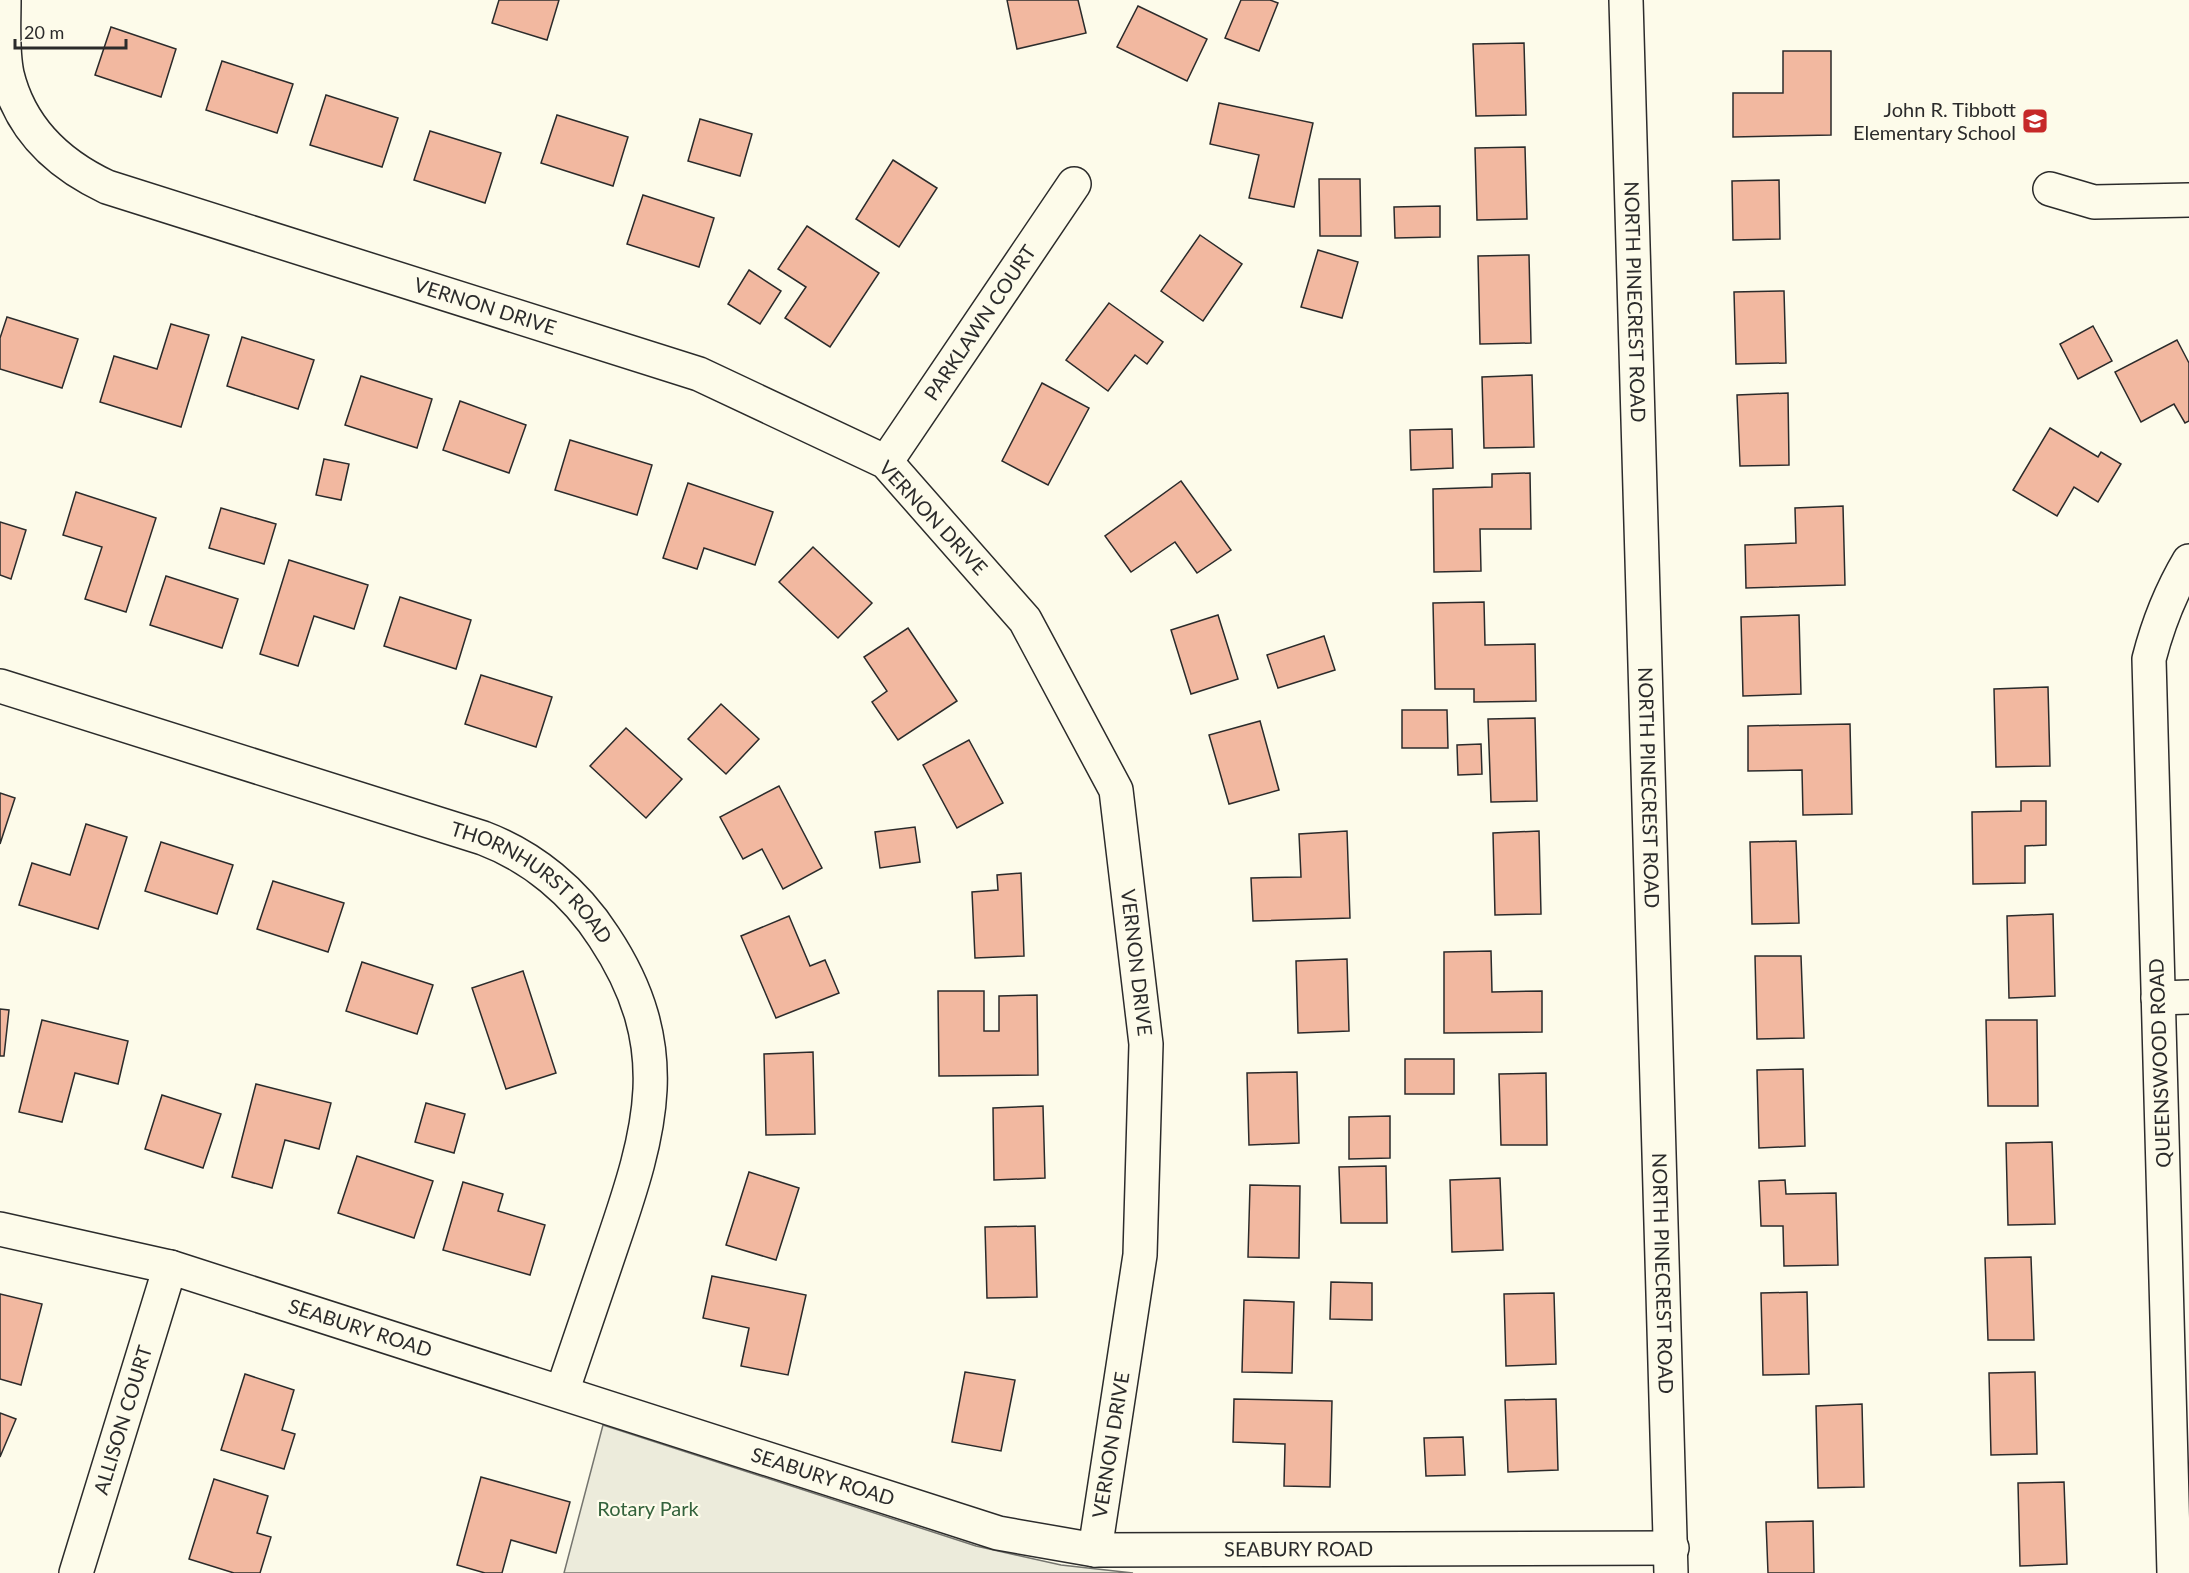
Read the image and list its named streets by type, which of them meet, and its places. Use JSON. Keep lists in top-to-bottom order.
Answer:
{
  "streets": {
    "street": [
      "NORTH PINECREST ROAD",
      "VERNON DRIVE",
      "PARKLAWN COURT",
      "THORNHURST ROAD",
      "QUEENSWOOD ROAD",
      "SEABURY ROAD",
      "ALLISON COURT"
    ]
  },
  "crossings": [
    ["NORTH PINECREST ROAD", "SEABURY ROAD"],
    ["VERNON DRIVE", "PARKLAWN COURT"],
    ["VERNON DRIVE", "SEABURY ROAD"],
    ["THORNHURST ROAD", "SEABURY ROAD"],
    ["SEABURY ROAD", "ALLISON COURT"]
  ],
  "parks": ["Rotary Park"],
  "places": {
    "school or university": ["John R. Tibbott Elementary School"]
  },
  "scale_bar": "20 m"
}
